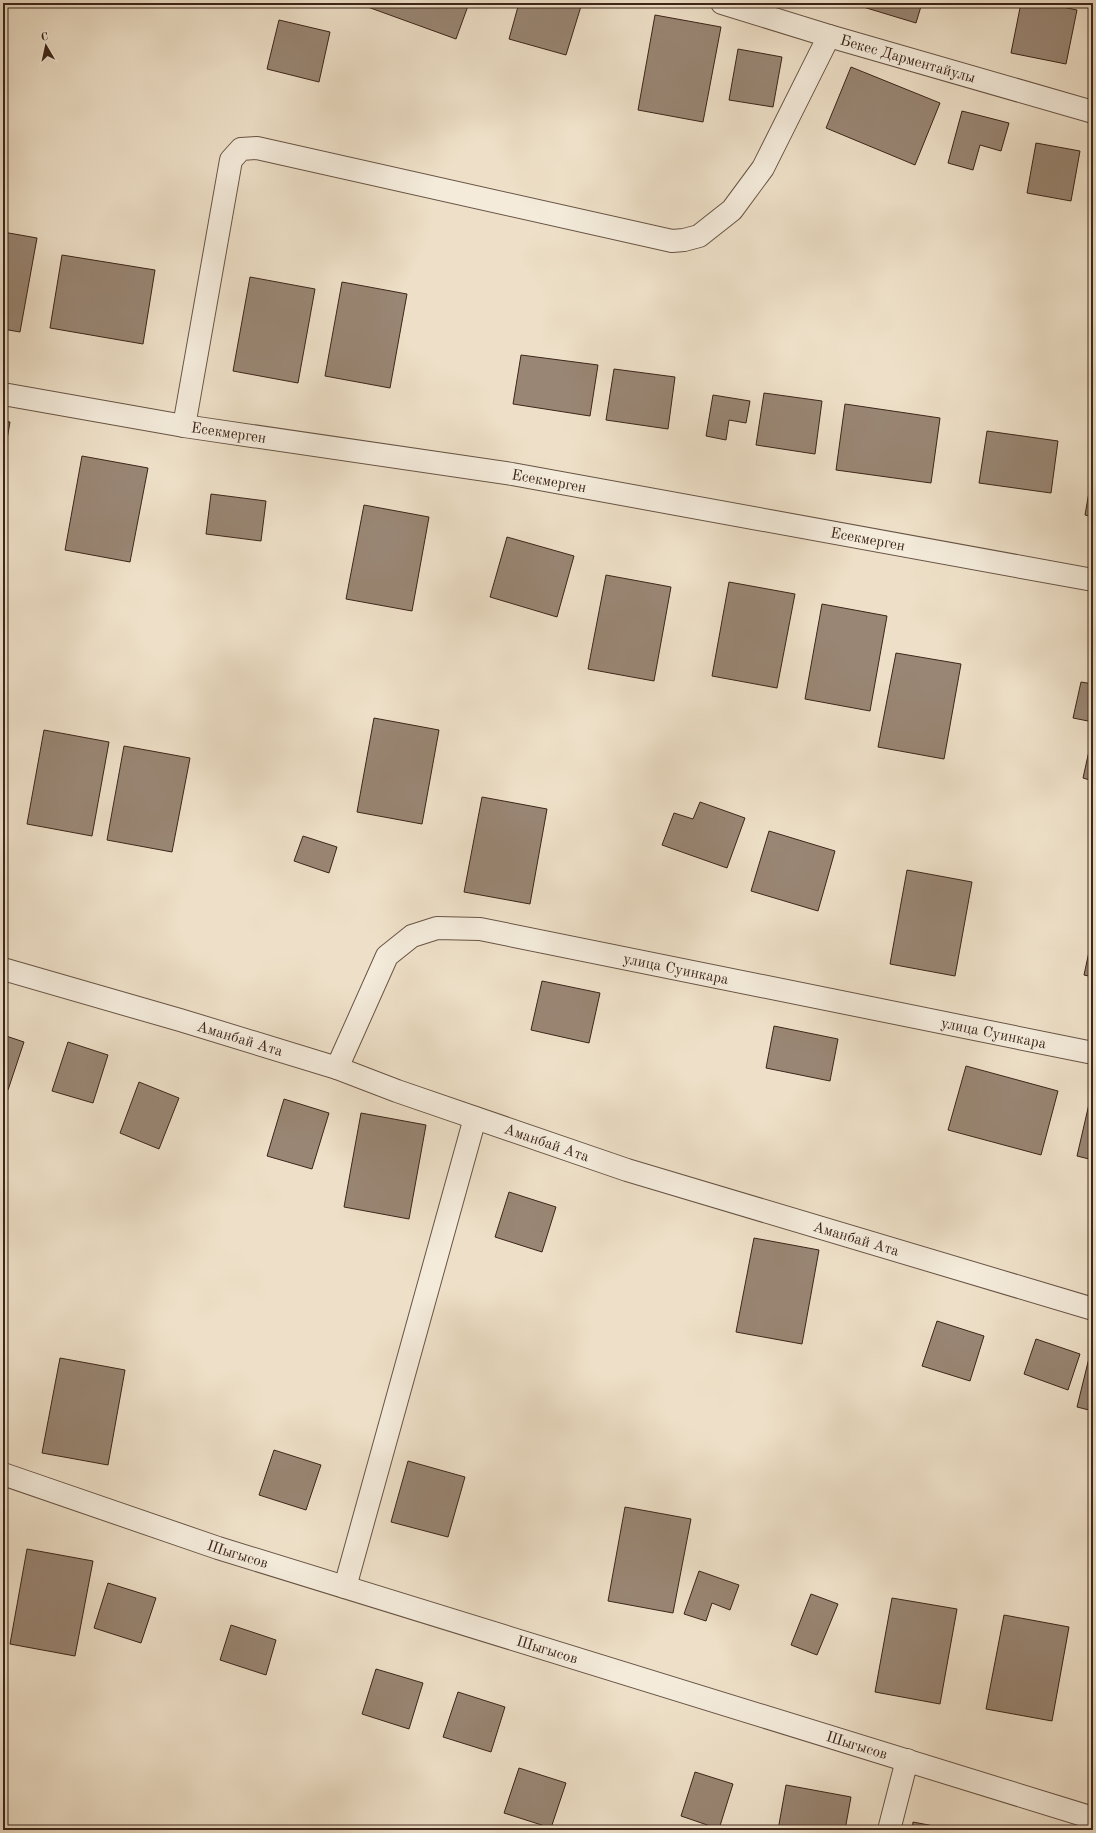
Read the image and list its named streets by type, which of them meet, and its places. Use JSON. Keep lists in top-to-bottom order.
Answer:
{
  "streets": {
    "street": [
      "Бекес Дарментайулы",
      "Eсекмерген",
      "улица Суинкара",
      "Аманбай Ата",
      "Шыгысов"
    ]
  },
  "crossings": [
    ["улица Суинкара", "Аманбай Ата"]
  ],
  "north": "top"
}
